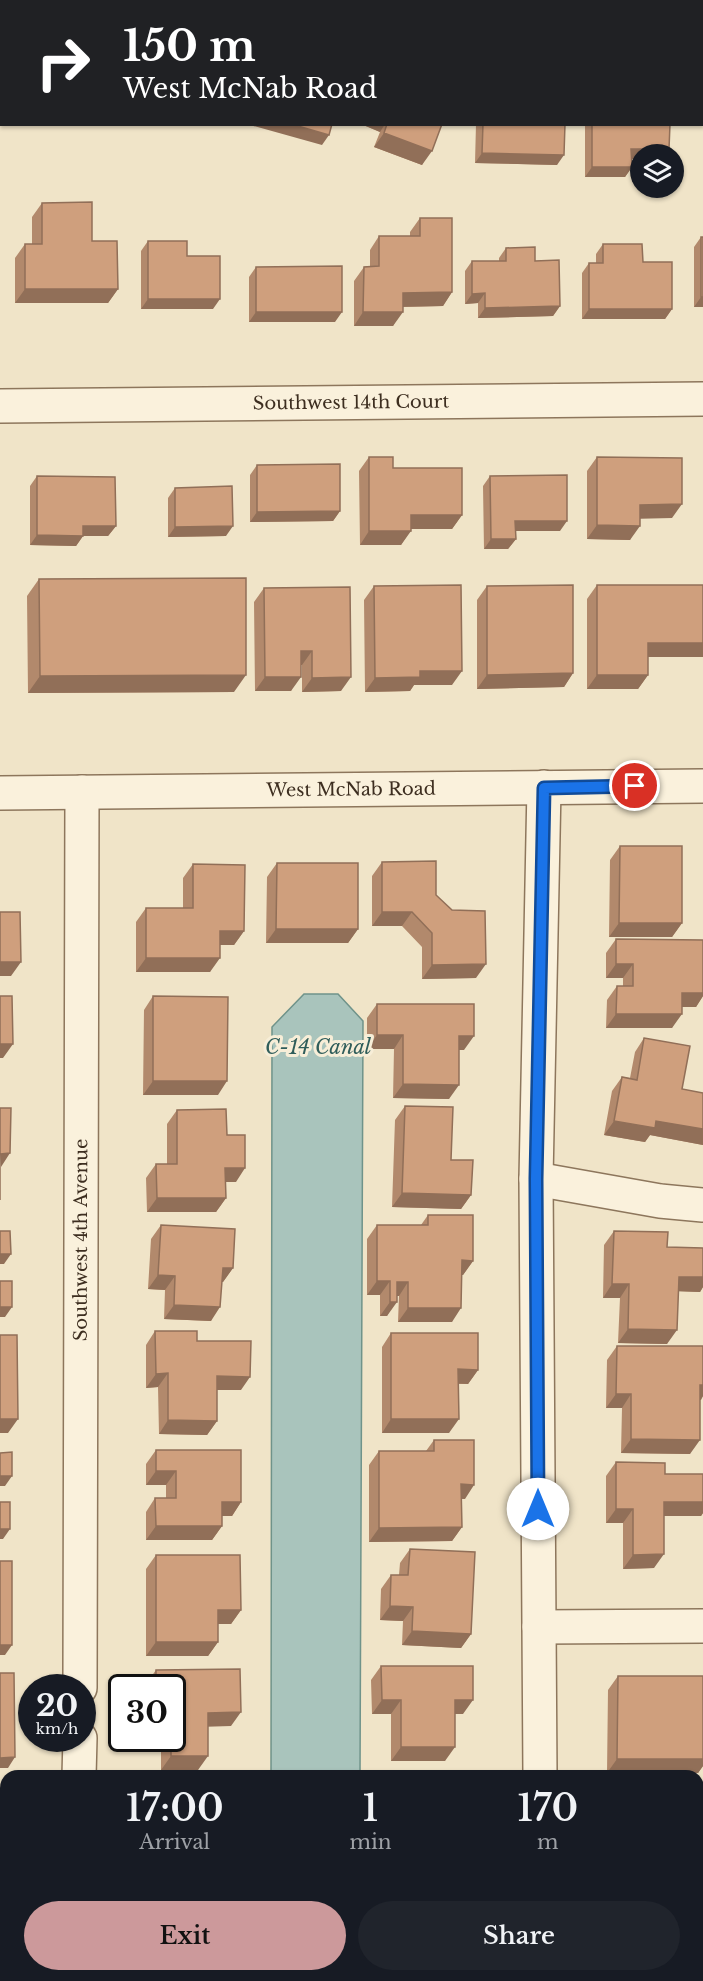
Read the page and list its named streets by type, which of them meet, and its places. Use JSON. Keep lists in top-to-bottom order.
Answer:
{
  "streets": {
    "street": ["Southwest 14th Court", "West McNab Road", "Southwest 4th Avenue"]
  },
  "crossings": [
    ["West McNab Road", "Southwest 4th Avenue"]
  ],
  "water": ["C-14 Canal"],
  "page": {
    "turn": ["150 m", "West McNab Road"],
    "speed": "20 km/h",
    "limit": "30",
    "eta": [
      "17:00",
      "Arrival",
      "1",
      "min",
      "170",
      "m"
    ],
    "buttons": ["Exit", "Share"]
  }
}
